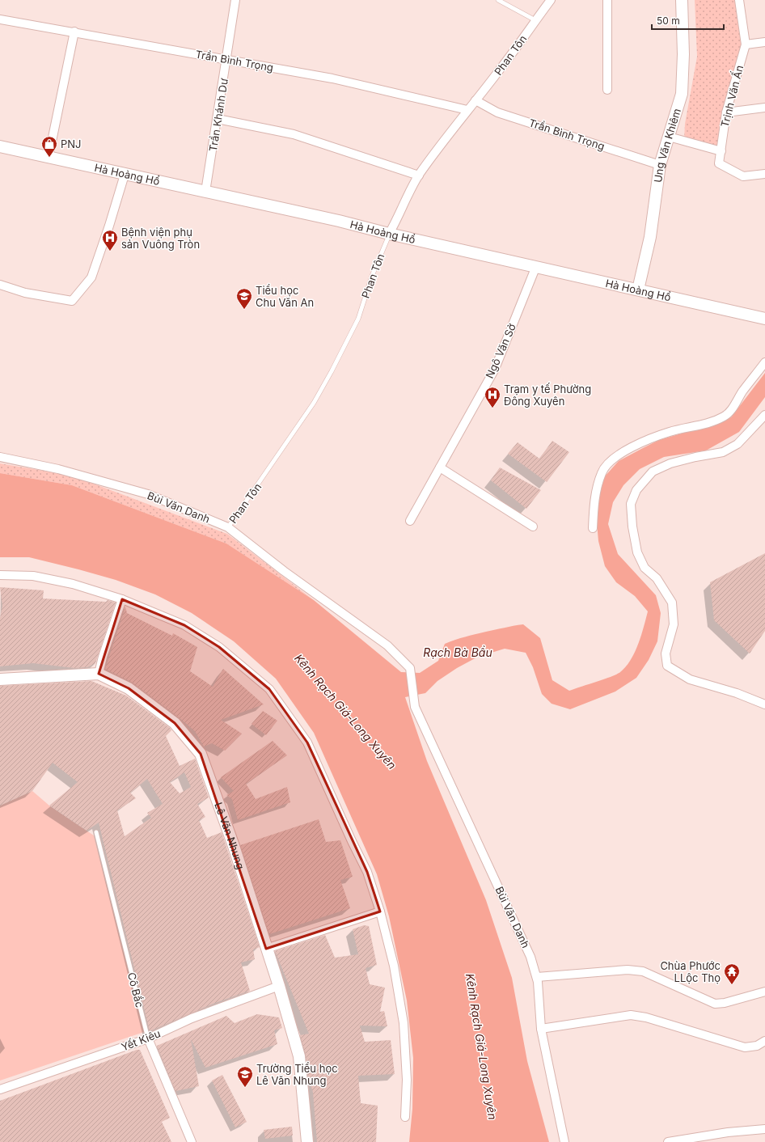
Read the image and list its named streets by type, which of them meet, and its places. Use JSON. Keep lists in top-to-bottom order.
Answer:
{
  "streets": {
    "street": [
      "Phan Tôn",
      "Trần Bình Trọng",
      "Trịnh Văn Ấn",
      "Trần Khánh Dư",
      "Ung Văn Khiêm",
      "Hà Hoàng Hổ",
      "Ngô Văn Sở",
      "Bùi Văn Danh",
      "Lê Văn Nhung",
      "Cô Bắc",
      "Yết Kiêu"
    ]
  },
  "crossings": [
    ["Phan Tôn", "Trần Bình Trọng"],
    ["Phan Tôn", "Hà Hoàng Hổ"],
    ["Phan Tôn", "Bùi Văn Danh"],
    ["Trần Bình Trọng", "Trần Khánh Dư"],
    ["Trần Bình Trọng", "Ung Văn Khiêm"],
    ["Trần Khánh Dư", "Hà Hoàng Hổ"],
    ["Ung Văn Khiêm", "Hà Hoàng Hổ"],
    ["Hà Hoàng Hổ", "Ngô Văn Sở"],
    ["Lê Văn Nhung", "Yết Kiêu"],
    ["Cô Bắc", "Yết Kiêu"]
  ],
  "water": ["Rạch Bà Bầu", "Kênh Rạch Giá-Long Xuyên"],
  "places": {
    "shop": ["PNJ"],
    "hospital": ["Bệnh viện phụ sản Vuông Tròn", "Trạm y tế Phường Đông Xuyên"],
    "school or university": ["Tiểu học Chu Văn An", "Trường Tiểu học Lê Văn Nhung"],
    "temple": ["Chùa Phước LLộc Thọ"]
  },
  "scale_bar": "50 m"
}
